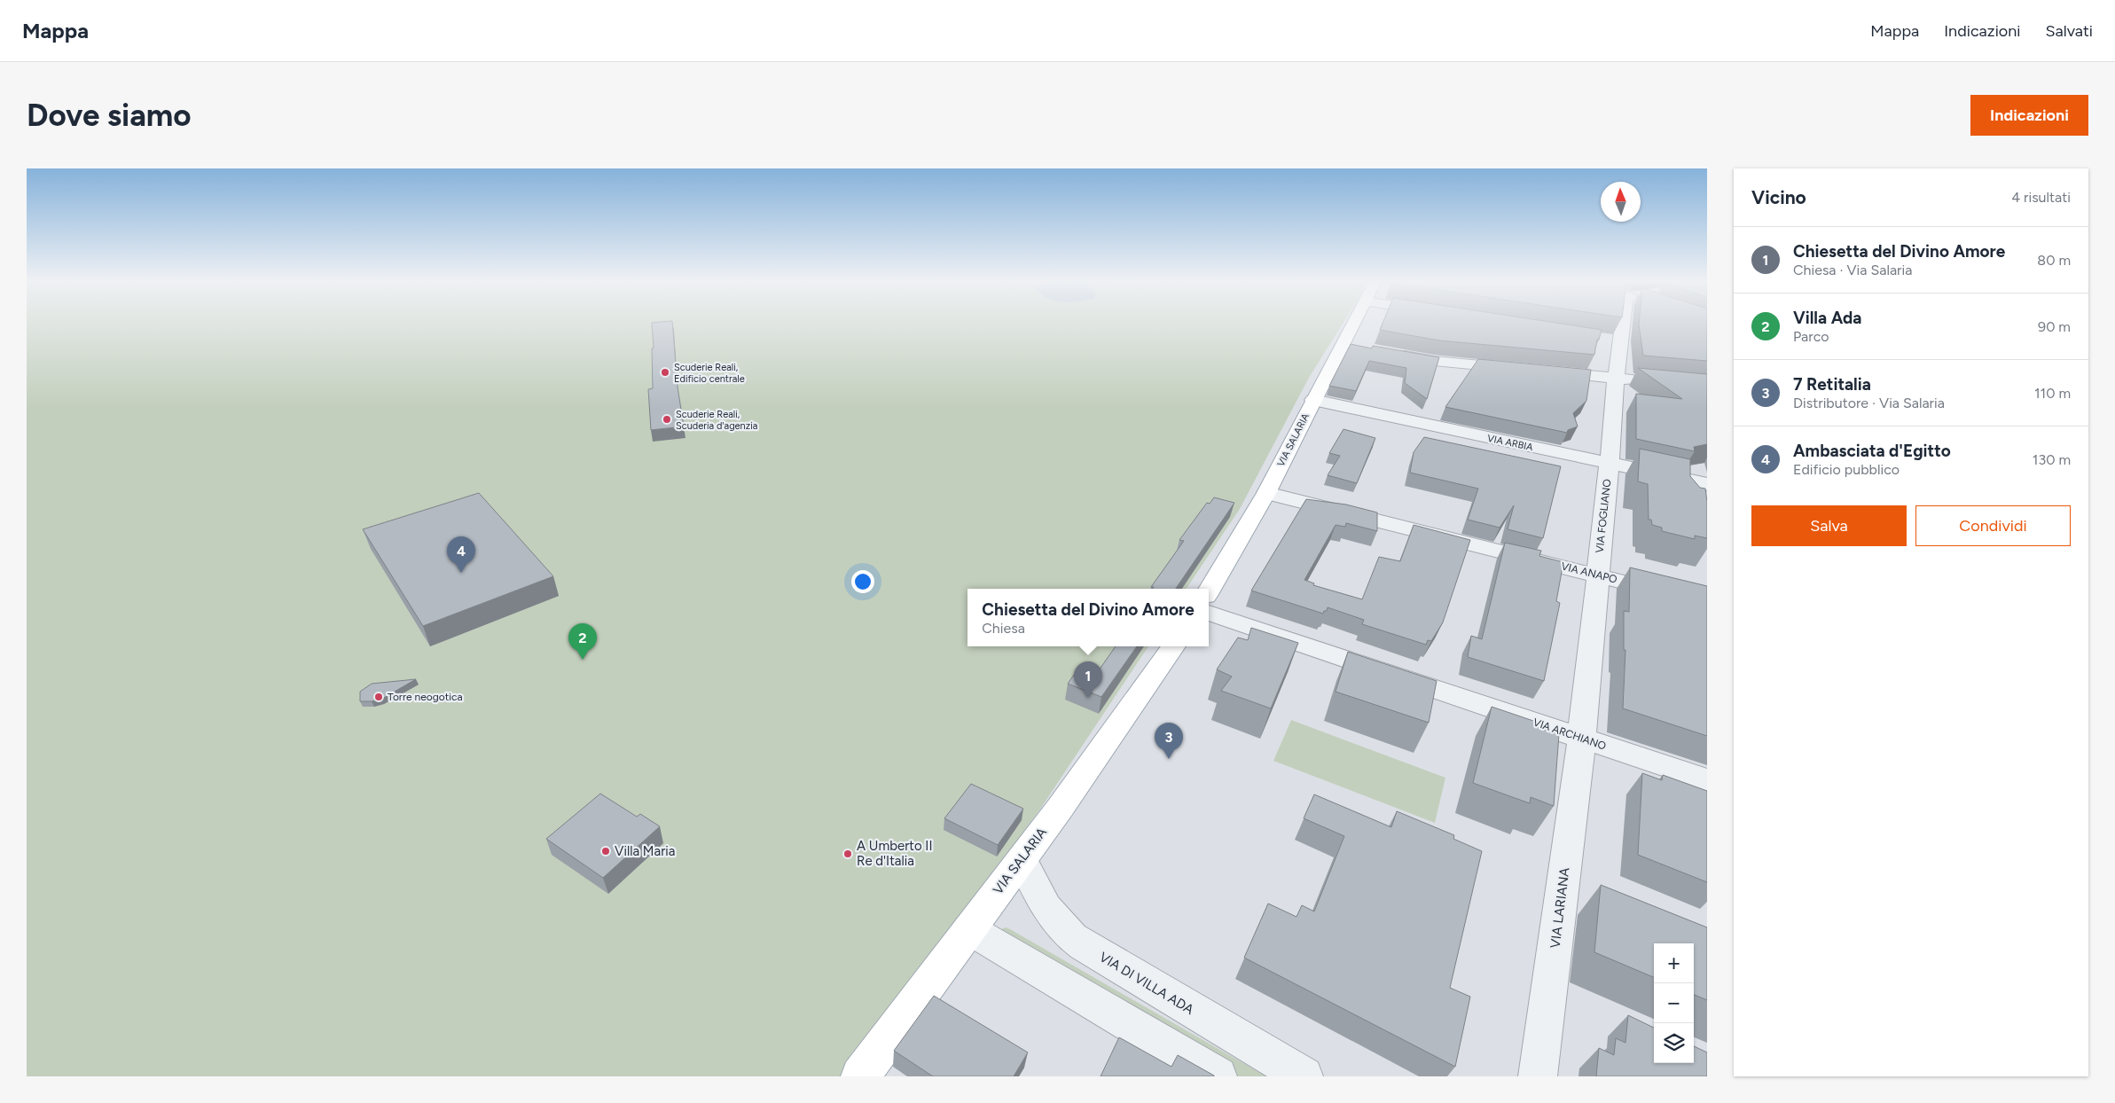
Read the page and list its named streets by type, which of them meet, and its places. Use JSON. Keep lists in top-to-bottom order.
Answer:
{
  "streets": {
    "main road": ["VIA SALARIA"],
    "street": [
      "VIA ARBIA",
      "VIA FOGLIANO",
      "VIA ANAPO",
      "VIA ARCHIANO",
      "VIA LARIANA",
      "VIA DI VILLA ADA"
    ]
  },
  "crossings": [
    ["VIA SALARIA", "VIA ARBIA"],
    ["VIA SALARIA", "VIA ANAPO"],
    ["VIA SALARIA", "VIA DI VILLA ADA"],
    ["VIA ARBIA", "VIA FOGLIANO"],
    ["VIA FOGLIANO", "VIA ANAPO"],
    ["VIA FOGLIANO", "VIA ARCHIANO"],
    ["VIA FOGLIANO", "VIA LARIANA"],
    ["VIA ARCHIANO", "VIA LARIANA"]
  ],
  "places": [
    "Scuderie Reali, Edificio centrale",
    "Scuderie Reali, Scuderia d'agenzia",
    "Torre neogotica",
    "Villa Maria",
    "A Umberto II Re d'Italia"
  ],
  "north": "top",
  "page": {
    "header": "Mappa",
    "nav": ["Mappa", "Indicazioni", "Salvati"],
    "buttons": [
      "Indicazioni",
      ["Salva", "Condividi"]
    ],
    "title": "Dove siamo",
    "heading": ["Vicino", "4 risultati"],
    "list": [
      {
        "mark": "1",
        "name": "Chiesetta del Divino Amore",
        "note": "Chiesa · Via Salaria",
        "value": "80 m"
      },
      {
        "mark": "2",
        "name": "Villa Ada",
        "note": "Parco",
        "value": "90 m"
      },
      {
        "mark": "3",
        "name": "7 Retitalia",
        "note": "Distributore · Via Salaria",
        "value": "110 m"
      },
      {
        "mark": "4",
        "name": "Ambasciata d'Egitto",
        "note": "Edificio pubblico",
        "value": "130 m"
      }
    ],
    "pins": [
      "4",
      "2",
      "1",
      "3"
    ],
    "popup": ["Chiesetta del Divino Amore", "Chiesa"],
    "map_buttons": ["+", "−"]
  }
}
